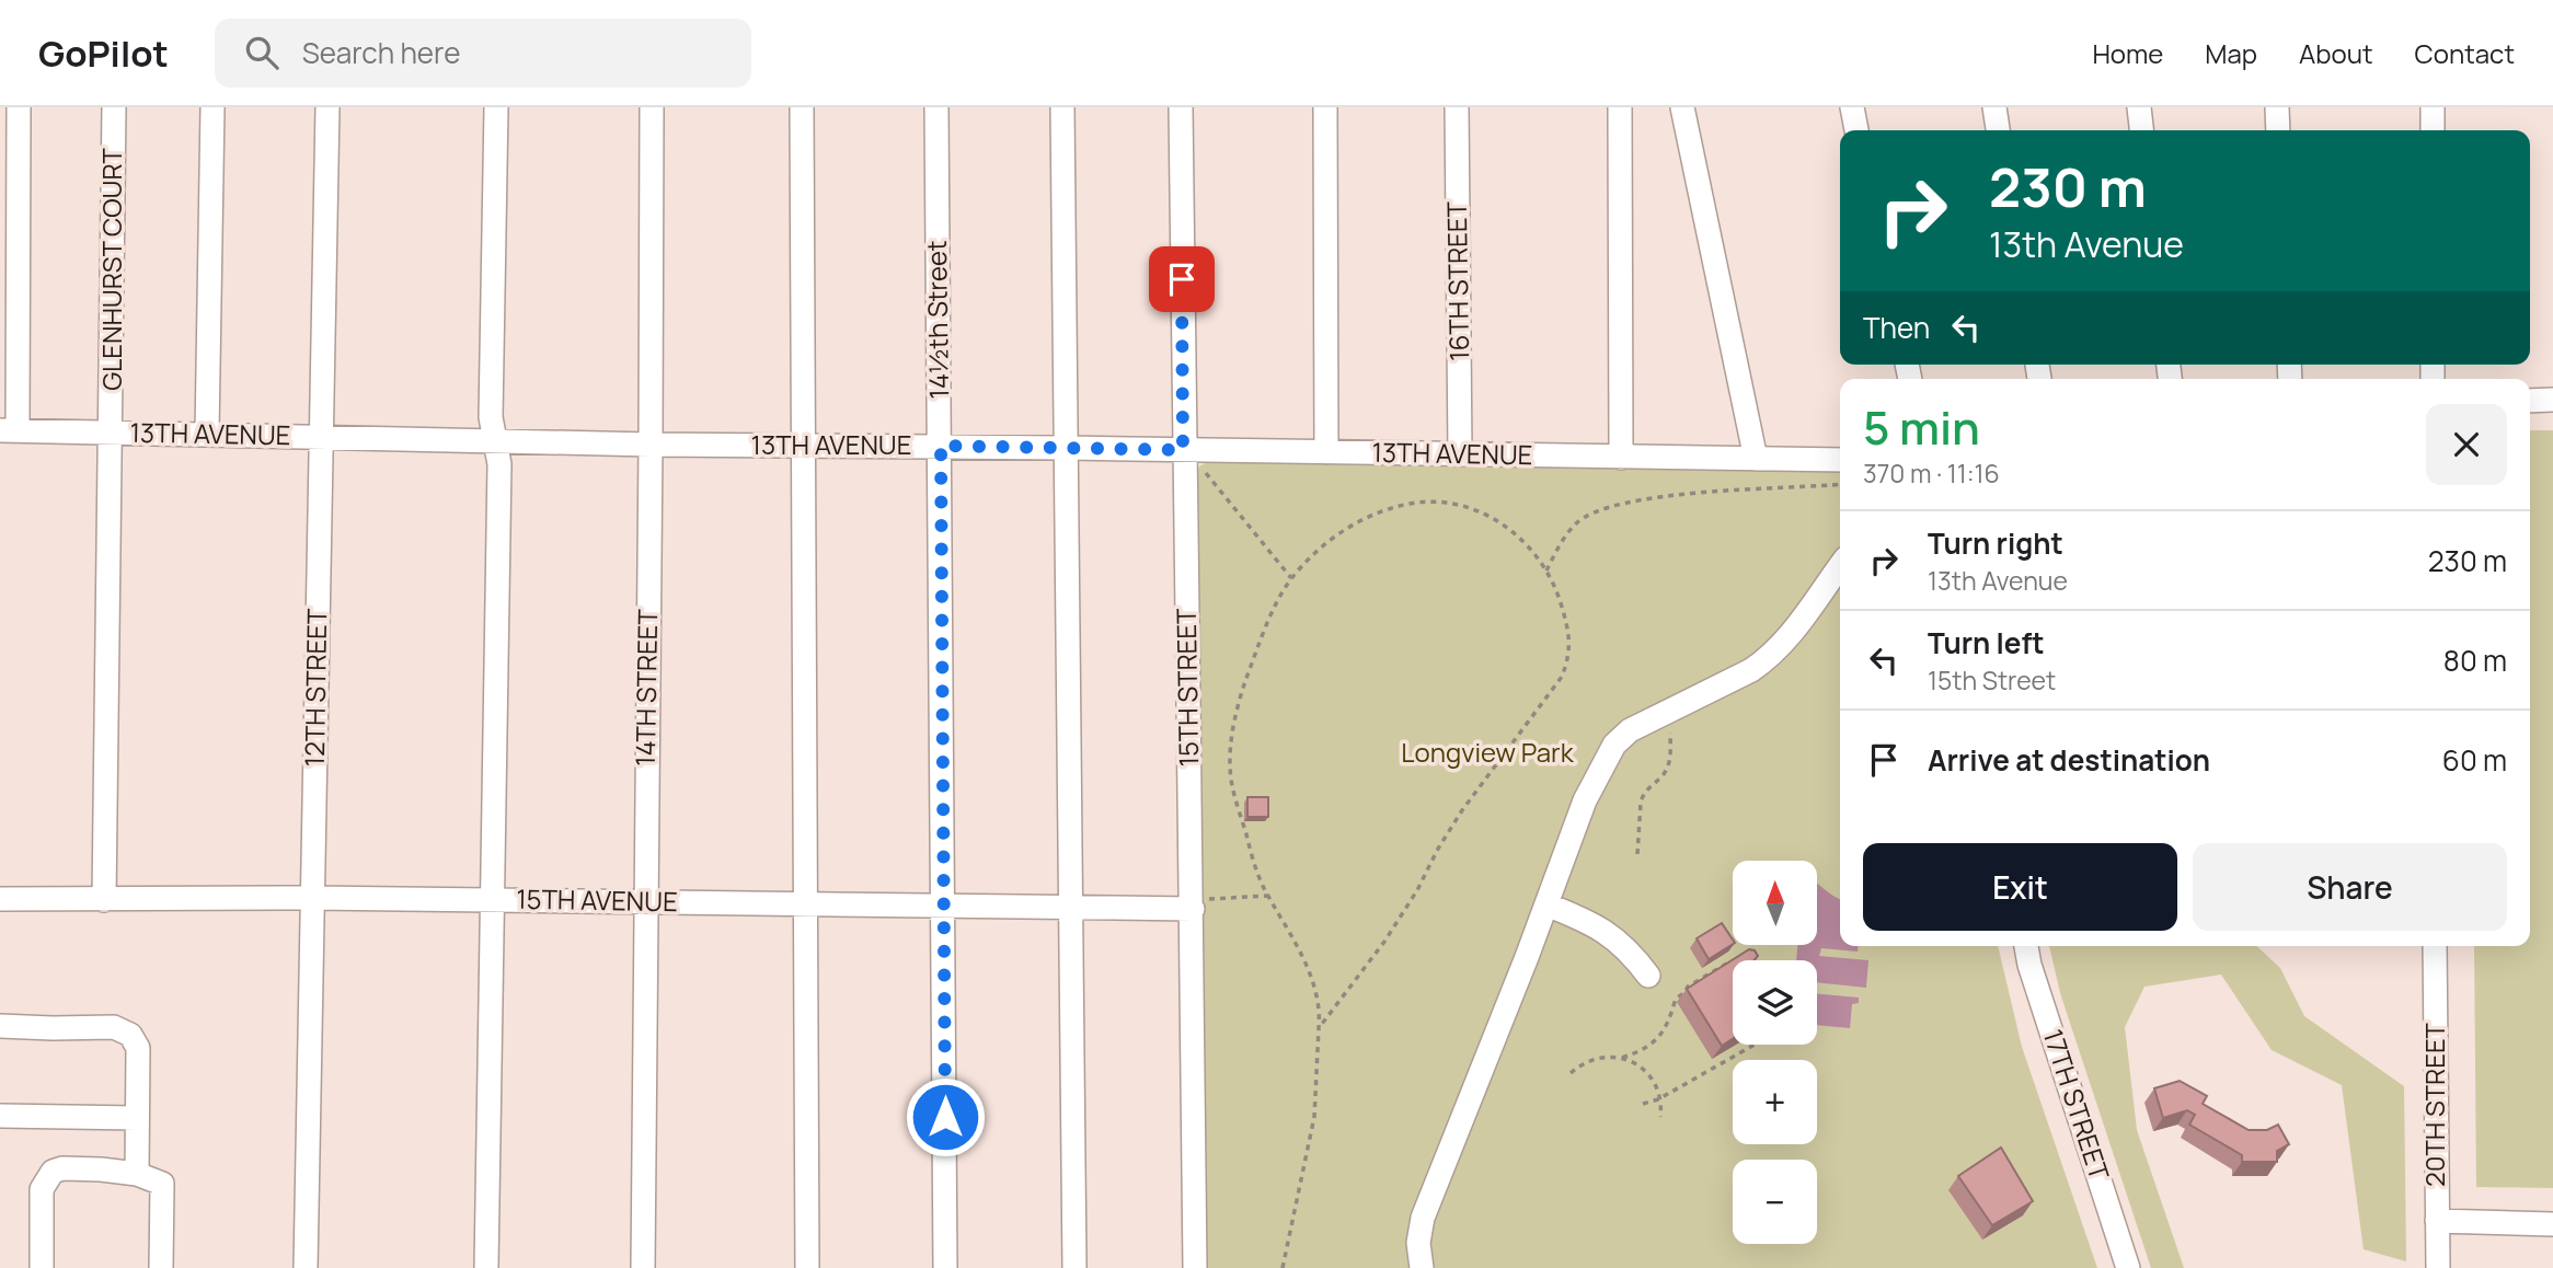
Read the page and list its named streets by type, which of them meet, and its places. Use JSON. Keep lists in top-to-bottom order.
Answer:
{
  "streets": {
    "street": [
      "GLENHURST COURT",
      "16TH STREET",
      "14½th Street",
      "13TH AVENUE",
      "12TH STREET",
      "14TH STREET",
      "15TH STREET",
      "15TH AVENUE",
      "17TH STREET",
      "20TH STREET"
    ]
  },
  "crossings": [
    ["GLENHURST COURT", "13TH AVENUE"],
    ["GLENHURST COURT", "15TH AVENUE"],
    ["16TH STREET", "13TH AVENUE"],
    ["14½th Street", "13TH AVENUE"],
    ["14½th Street", "15TH AVENUE"],
    ["13TH AVENUE", "12TH STREET"],
    ["13TH AVENUE", "14TH STREET"],
    ["13TH AVENUE", "15TH STREET"],
    ["12TH STREET", "15TH AVENUE"],
    ["14TH STREET", "15TH AVENUE"],
    ["15TH STREET", "15TH AVENUE"]
  ],
  "parks": ["Longview Park"],
  "north": "top",
  "page": {
    "header": "GoPilot",
    "search": "Search here",
    "nav": [
      "Home",
      "Map",
      "About",
      "Contact"
    ],
    "turn": ["230 m", "13th Avenue"],
    "then": "Then",
    "heading": ["5 min", "370 m · 11:16"],
    "list": [
      {
        "name": "Turn right",
        "note": "13th Avenue",
        "value": "230 m"
      },
      {
        "name": "Turn left",
        "note": "15th Street",
        "value": "80 m"
      },
      {
        "name": "Arrive at destination",
        "value": "60 m"
      }
    ],
    "buttons": ["Exit", "Share"],
    "map_buttons": ["+", "−"]
  }
}
